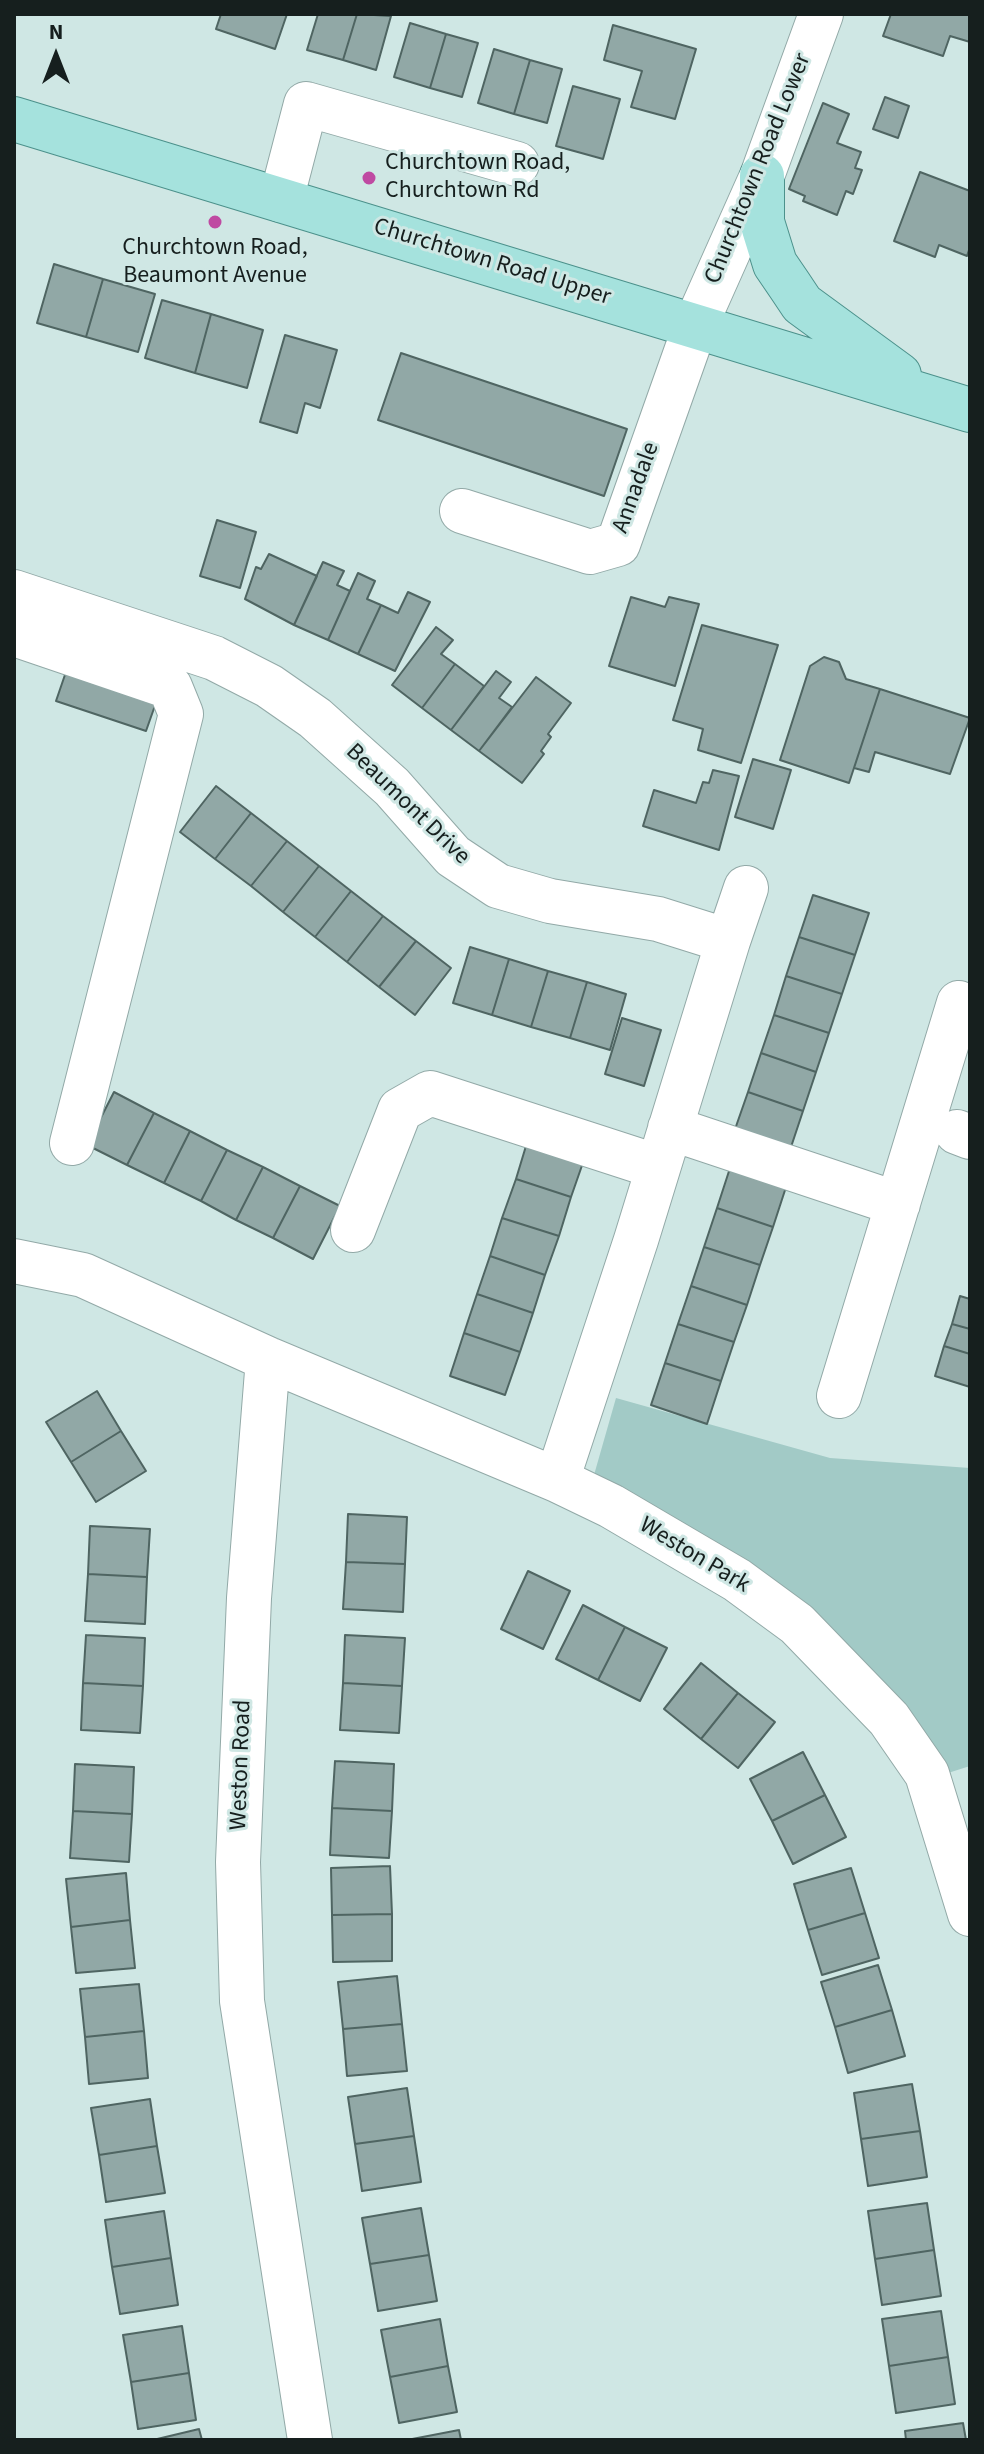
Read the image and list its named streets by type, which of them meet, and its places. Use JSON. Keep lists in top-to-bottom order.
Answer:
{
  "streets": {
    "main road": ["Churchtown Road Upper"],
    "street": [
      "Churchtown Road Lower",
      "Annadale",
      "Beaumont Drive",
      "Weston Park",
      "Weston Road"
    ]
  },
  "crossings": [
    ["Churchtown Road Lower", "Churchtown Road Upper"],
    ["Churchtown Road Lower", "Annadale"],
    ["Churchtown Road Upper", "Annadale"],
    ["Weston Park", "Weston Road"]
  ],
  "places": ["Churchtown Road, Churchtown Rd", "Churchtown Road, Beaumont Avenue"],
  "north": "top"
}
